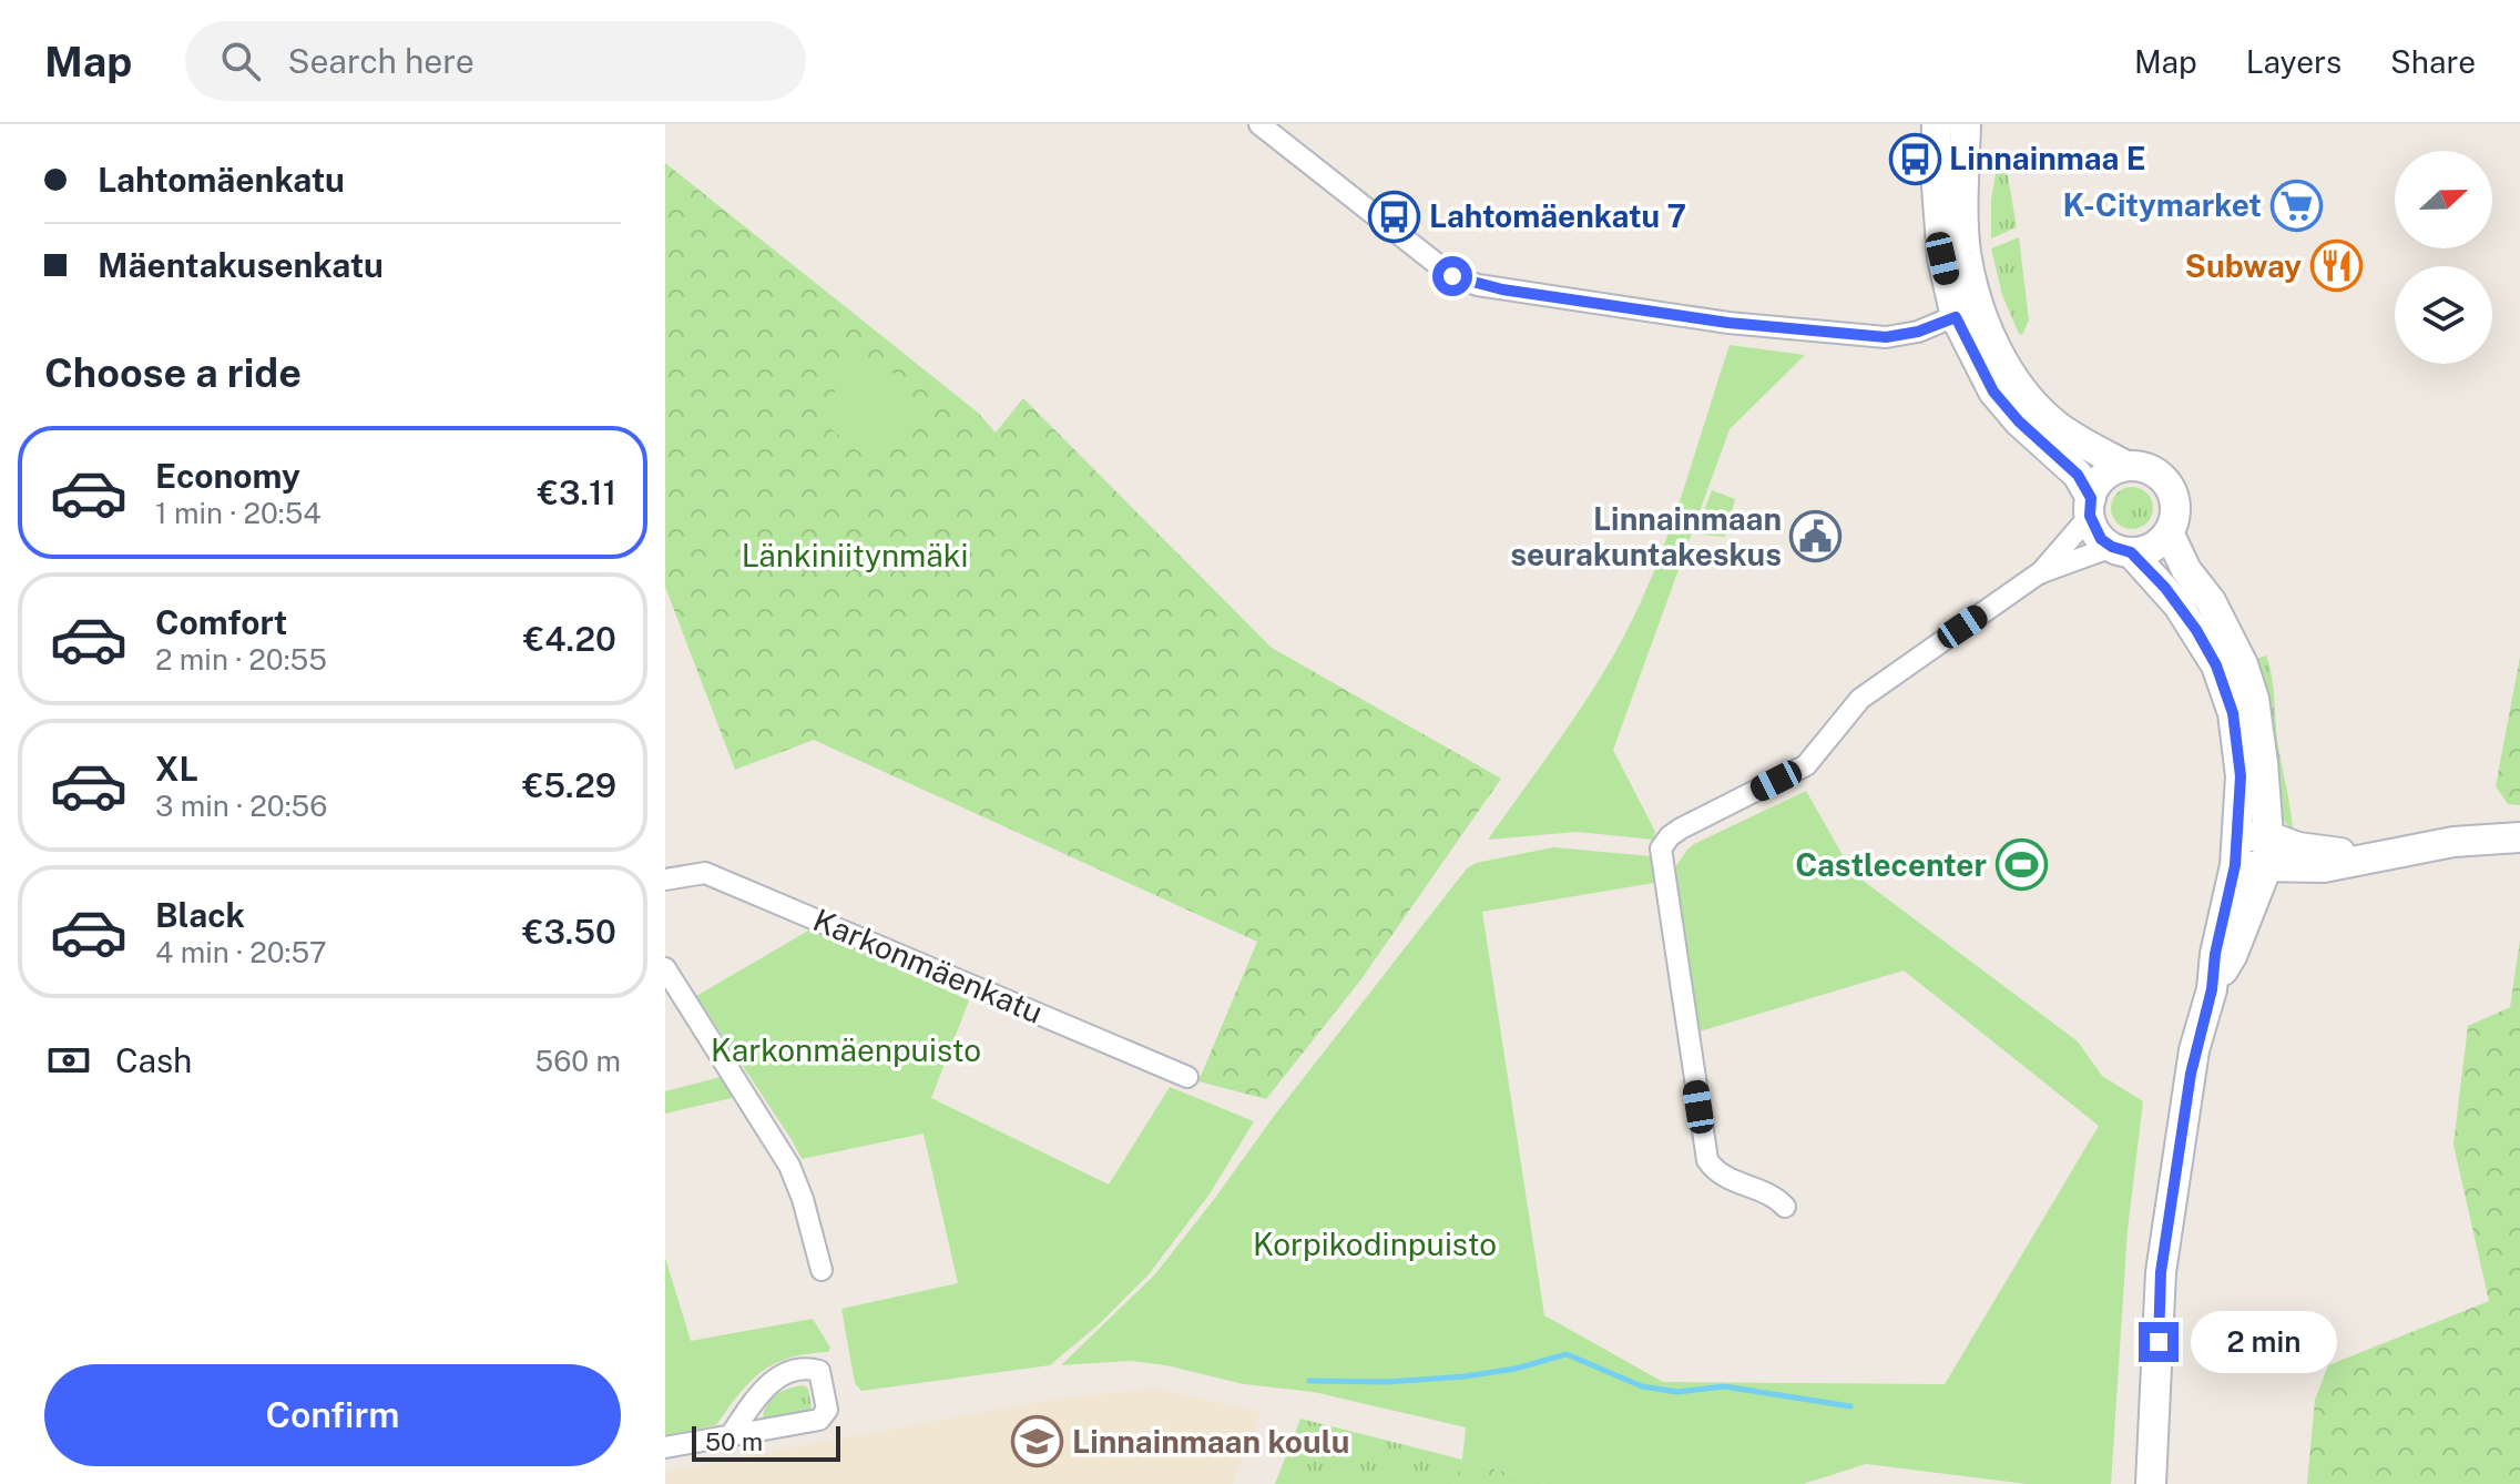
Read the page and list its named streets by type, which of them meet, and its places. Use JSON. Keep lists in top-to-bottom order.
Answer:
{
  "streets": {
    "street": ["Karkonmäenkatu"]
  },
  "parks": ["Länkiniitynmäki", "Karkonmäenpuisto", "Korpikodinpuisto"],
  "places": {
    "bus stop": ["Linnainmaa E", "Lahtomäenkatu 7"],
    "supermarket": ["K-Citymarket"],
    "restaurant": ["Subway"],
    "public building": ["Linnainmaan seurakuntakeskus"],
    "sports": ["Castlecenter"],
    "school or university": ["Linnainmaan koulu"]
  },
  "scale_bar": "50 m",
  "north": "right",
  "page": {
    "header": "Map",
    "search": "Search here",
    "nav": ["Map", "Layers", "Share"],
    "banner": ["Lahtomäenkatu", "Mäentakusenkatu"],
    "heading": "Choose a ride",
    "list": [
      {
        "name": "Economy",
        "note": "1 min · 20:54",
        "value": "€3.11"
      },
      {
        "name": "Comfort",
        "note": "2 min · 20:55",
        "value": "€4.20"
      },
      {
        "name": "XL",
        "note": "3 min · 20:56",
        "value": "€5.29"
      },
      {
        "name": "Black",
        "note": "4 min · 20:57",
        "value": "€3.50"
      }
    ],
    "pay": ["Cash", "560 m"],
    "bubble": "2 min",
    "buttons": "Confirm",
    "scale": "50 m"
  }
}
